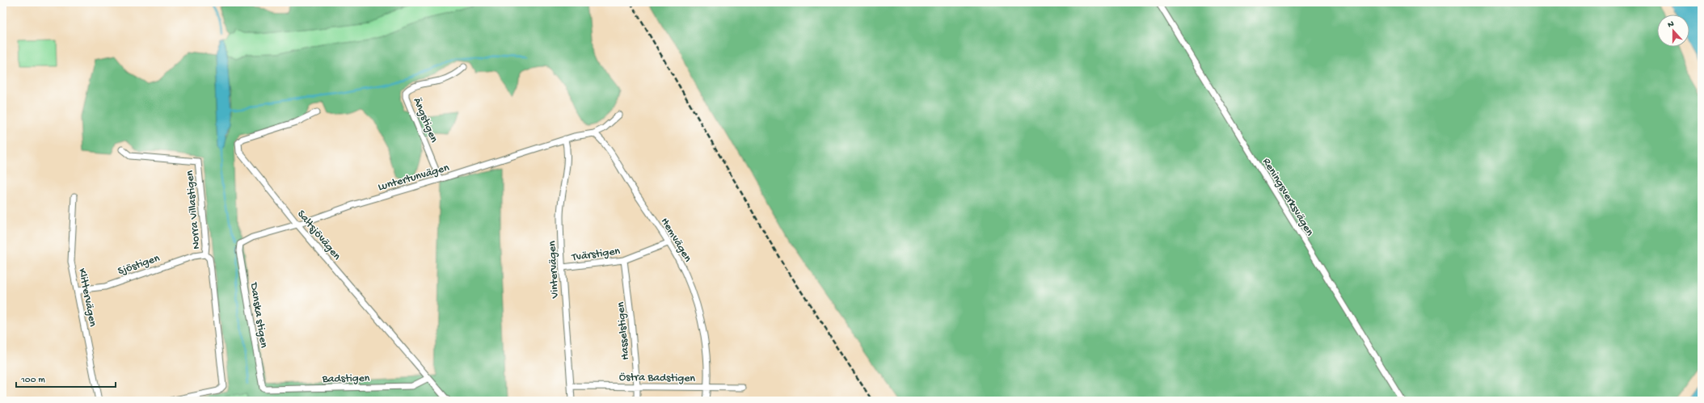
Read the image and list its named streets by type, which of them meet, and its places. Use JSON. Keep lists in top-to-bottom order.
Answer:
{
  "streets": {
    "street": [
      "Ängstigen",
      "Luntertunvägen",
      "Reningsverksvägen",
      "Norra Villastigen",
      "Saltsjövägen",
      "Hemvägen",
      "Tvärstigen",
      "Sjöstigen",
      "Vintervägen",
      "Klittervägen",
      "Danska stigen",
      "Hasselstigen",
      "Östra Badstigen",
      "Badstigen"
    ]
  },
  "crossings": [
    ["Ängstigen", "Luntertunvägen"],
    ["Luntertunvägen", "Saltsjövägen"],
    ["Luntertunvägen", "Hemvägen"],
    ["Luntertunvägen", "Vintervägen"],
    ["Luntertunvägen", "Danska stigen"],
    ["Norra Villastigen", "Sjöstigen"],
    ["Saltsjövägen", "Badstigen"],
    ["Hemvägen", "Tvärstigen"],
    ["Hemvägen", "Östra Badstigen"],
    ["Tvärstigen", "Vintervägen"],
    ["Tvärstigen", "Hasselstigen"],
    ["Sjöstigen", "Klittervägen"],
    ["Vintervägen", "Östra Badstigen"],
    ["Danska stigen", "Badstigen"],
    ["Hasselstigen", "Östra Badstigen"]
  ],
  "scale_bar": "100 m",
  "north": "top"
}
